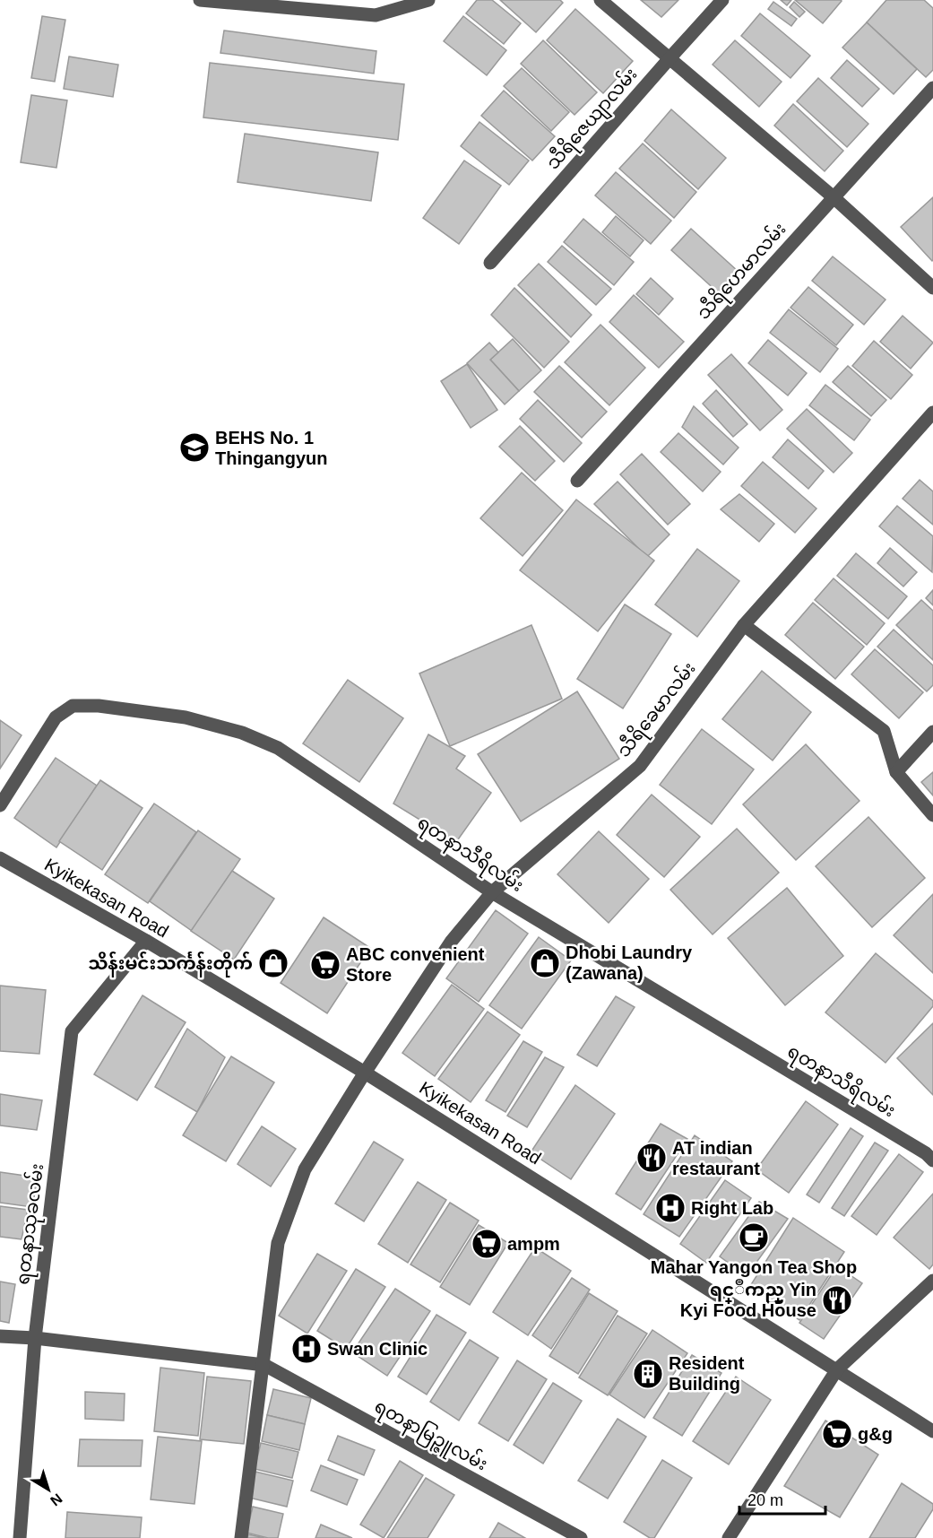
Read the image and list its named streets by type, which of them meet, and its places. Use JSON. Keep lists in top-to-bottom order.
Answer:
{
  "streets": {
    "street": [
      "သီရိဇေယျာလမ်း",
      "သီရိဟေမာလမ်း",
      "သီရိခေမာလမ်း",
      "ရတနာသီရိလမ်း",
      "Kyikekasan Road",
      "ရတနာသုခလမ်း",
      "ရတနာမြဉ္ဇူလမ်း"
    ]
  },
  "crossings": [
    ["သီရိခေမာလမ်း", "ရတနာသီရိလမ်း"],
    ["သီရိခေမာလမ်း", "Kyikekasan Road"],
    ["Kyikekasan Road", "ရတနာသုခလမ်း"],
    ["ရတနာသုခလမ်း", "ရတနာမြဉ္ဇူလမ်း"]
  ],
  "places": {
    "school or university": ["BEHS No. 1 Thingangyun"],
    "shop": ["သိန်းမင်းသင်္ကန်းတိုက်", "Dhobi Laundry (Zawana)"],
    "supermarket": ["ABC convenient Store", "ampm", "g&g"],
    "restaurant": ["AT indian restaurant", "ရင္ဳကည္ Yin Kyi Food House"],
    "hospital": ["Right Lab", "Swan Clinic"],
    "cafe": ["Mahar Yangon Tea Shop"],
    "building": ["Resident Building"]
  },
  "scale_bar": "20 m",
  "north": "bottom right"
}
